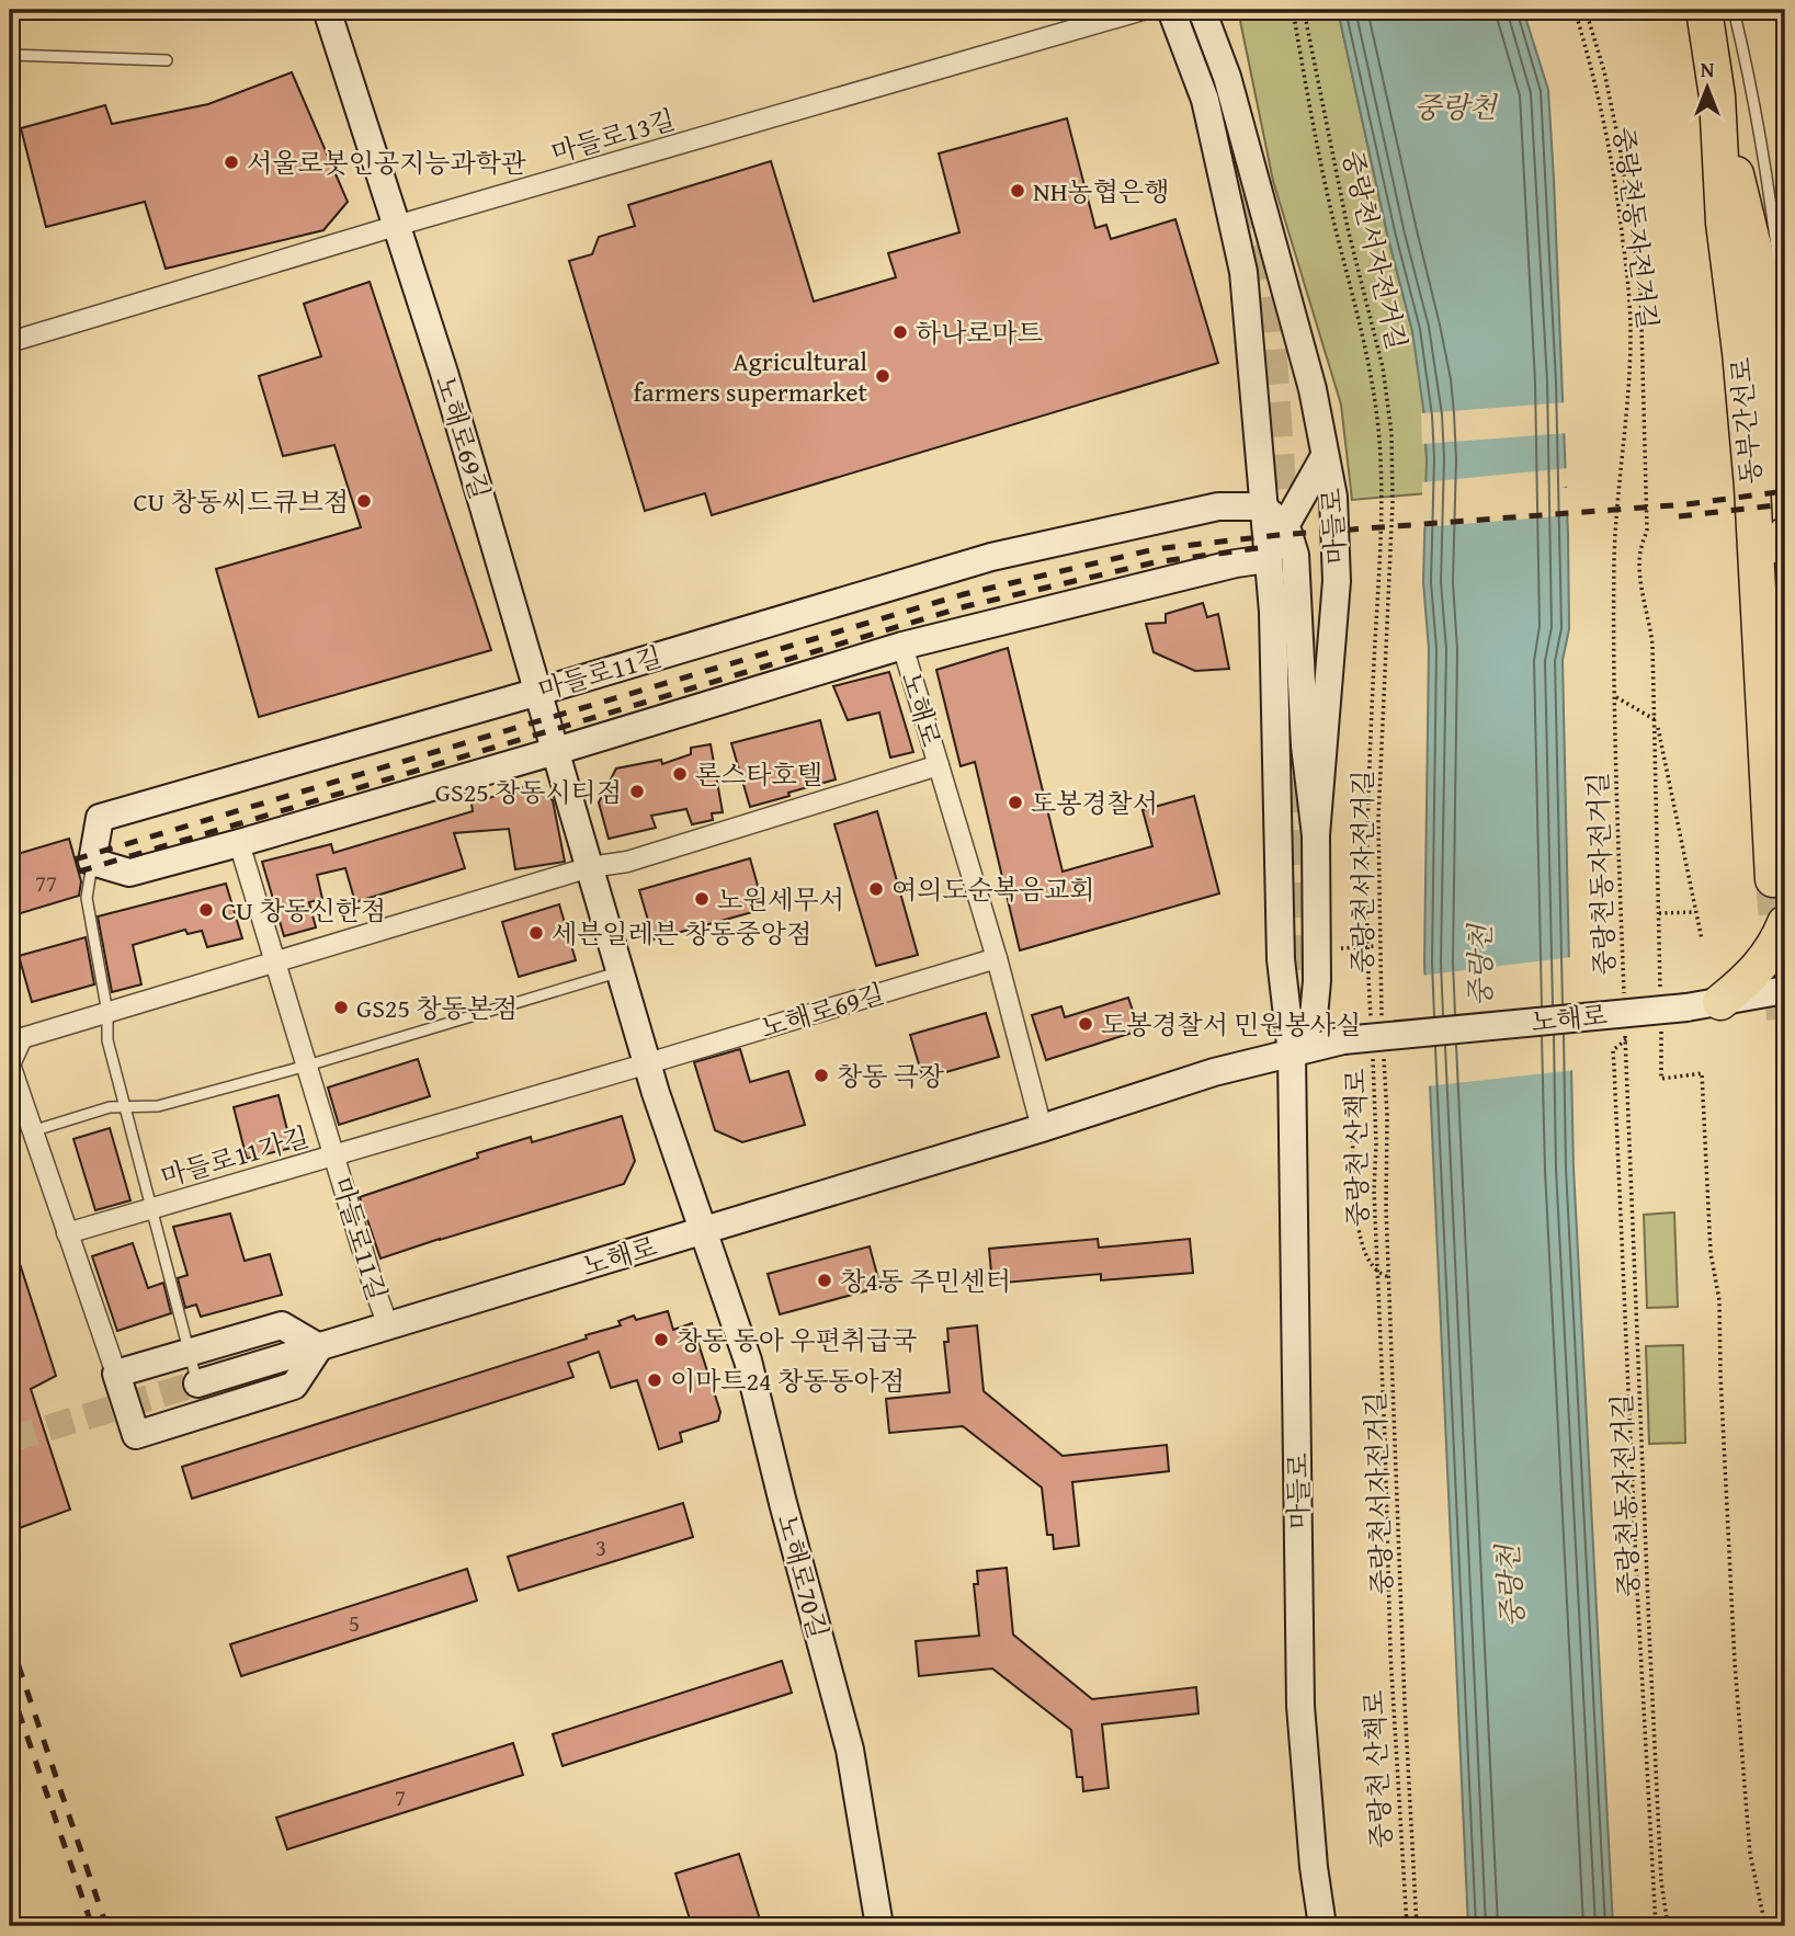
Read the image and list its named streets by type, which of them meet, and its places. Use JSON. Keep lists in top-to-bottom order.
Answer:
{
  "streets": {
    "highway": ["동부간선로"],
    "main road": [
      "노해로69길",
      "마들로",
      "마들로11길",
      "노해로",
      "노해로70길"
    ],
    "street": ["마들로13길", "마들로11가길"],
    "path": ["중랑천동자전거길", "중랑천서자전거길", "중랑천 산책로"]
  },
  "crossings": [
    ["마들로13길", "노해로69길"],
    ["노해로69길", "마들로11길"],
    ["노해로69길", "노해로"],
    ["노해로69길", "마들로11가길"],
    ["노해로69길", "노해로70길"],
    ["마들로", "마들로11길"],
    ["마들로", "노해로"],
    ["마들로11길", "노해로"],
    ["마들로11길", "마들로11가길"],
    ["노해로", "마들로11가길"],
    ["노해로", "노해로70길"]
  ],
  "water": ["중랑천"],
  "places": [
    "서울로봇인공지능과학관",
    "NH농협은행",
    "하나로마트",
    "Agricultural farmers supermarket",
    "CU 창동씨드큐브점",
    "론스타호텔",
    "GS25 창동시티점",
    "도봉경찰서",
    "여의도순복음교회",
    "노원세무서",
    "CU 창동신한점",
    "세븐일레븐 창동중앙점",
    "GS25 창동본점",
    "도봉경찰서 민원봉사실",
    "창동 극장",
    "창4동 주민센터",
    "창동 동아 우편취급국",
    "이마트24 창동동아점"
  ],
  "house_numbers": [
    "77",
    "3",
    "5",
    "7"
  ],
  "north": "top"
}
